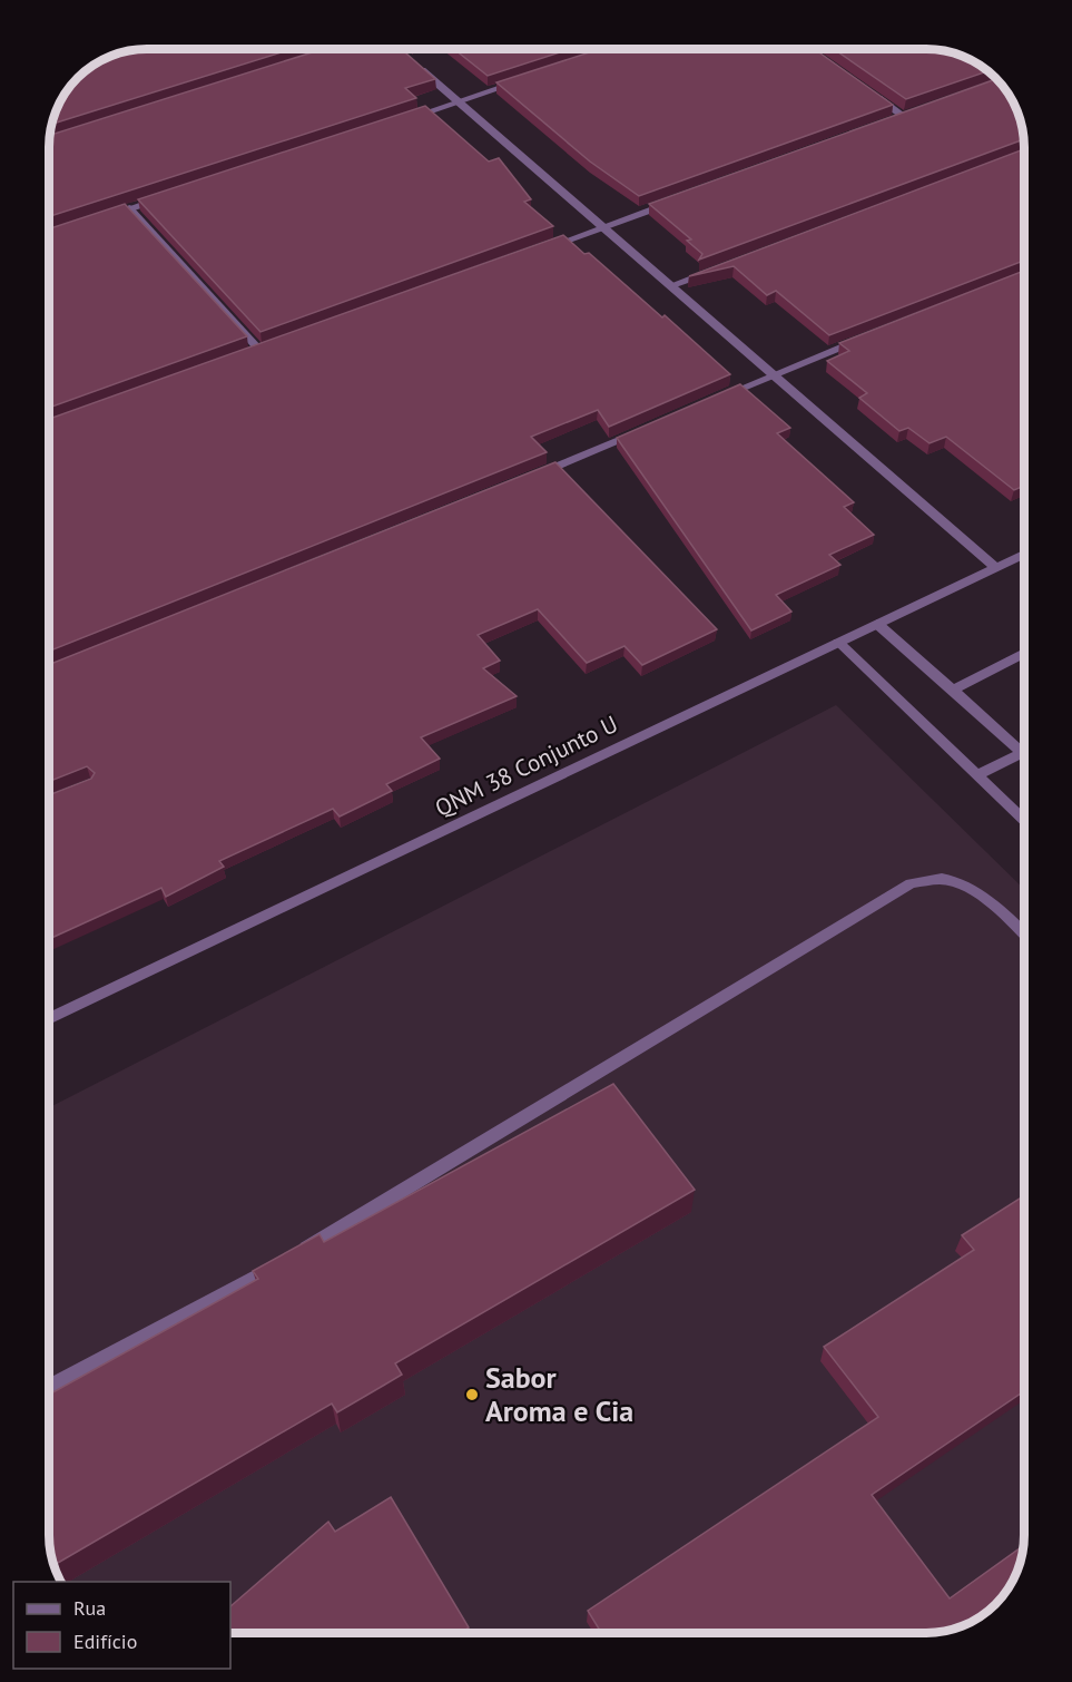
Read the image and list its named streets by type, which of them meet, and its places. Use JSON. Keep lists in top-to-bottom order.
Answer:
{
  "streets": {
    "street": ["QNM 38 Conjunto U"]
  },
  "places": ["Sabor Aroma e Cia"],
  "legend": ["Rua", "Edifício"]
}
